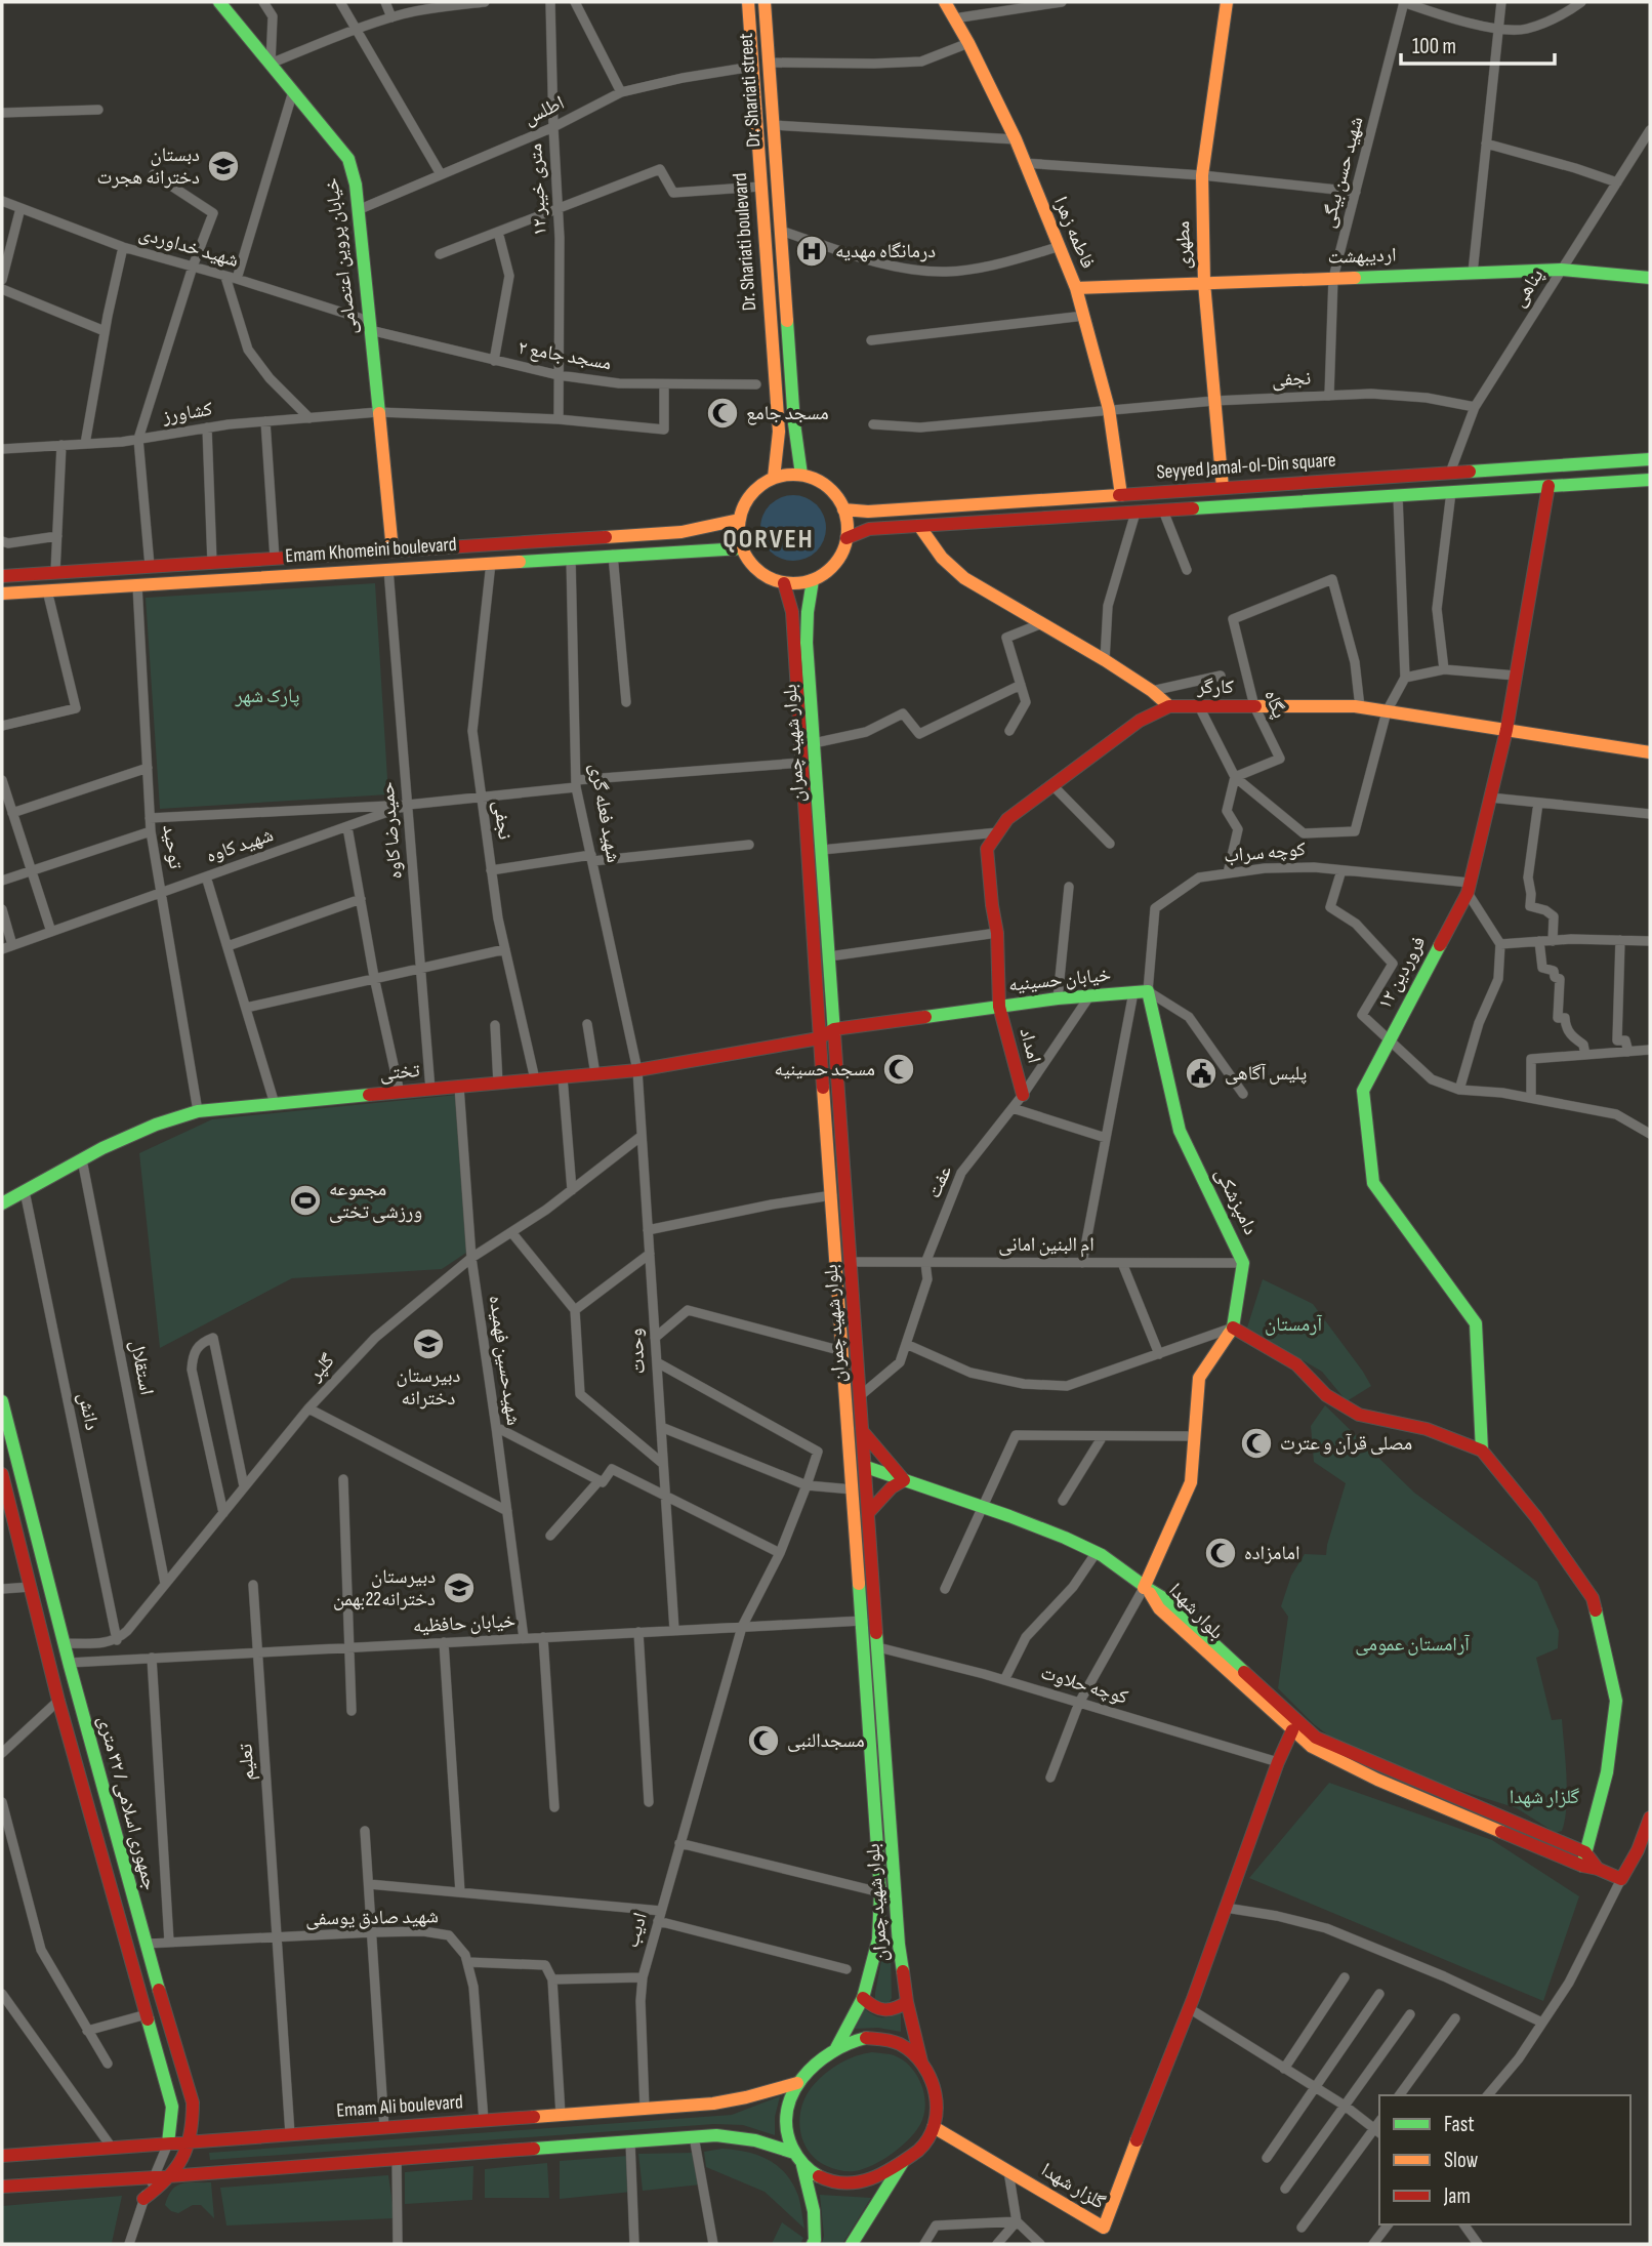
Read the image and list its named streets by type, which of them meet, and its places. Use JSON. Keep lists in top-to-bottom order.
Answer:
{
  "streets": {
    "main road": [
      "Dr. Shariati street",
      "فاطمه زهرا",
      "Dr. Shariati boulevard",
      "مطهری",
      "خیابان پروین اعتصامی",
      "اردیبهشت",
      "Seyyed Jamal-ol-Din square",
      "Emam Khomeini boulevard",
      "کارگر",
      "بلوار شهید چمران",
      "۱۲ فروردین",
      "خیابان حسینیه",
      "امداد",
      "تختی",
      "دامپزشکی",
      "بلوار شهدا",
      "جمهوری اسلامی / ۳۲ متری",
      "Emam Ali boulevard",
      "گلزار شهدا"
    ],
    "street": [
      "اطلس",
      "شهید حسن بیگی",
      "۱۲ متری خیبر",
      "شهید خداوردی",
      "پناهی",
      "مسجد جامع ۲",
      "نجفی",
      "کشاورز",
      "پگاه",
      "شهید فعله گری",
      "حمیدرضا کاوه",
      "شهید کاوه",
      "توحید",
      "کوچه سراب",
      "عفت",
      "ام البنین امانی",
      "وحدت",
      "شهیدحسین فهمیده",
      "استقلال",
      "گلپر",
      "دانش",
      "خیابان حافظیه",
      "کوچه حلاوت",
      "تعلیم",
      "شهید صادق یوسفی",
      "ادیب"
    ]
  },
  "crossings": [
    ["Dr. Shariati street", "Dr. Shariati boulevard"],
    ["Dr. Shariati street", "Seyyed Jamal-ol-Din square"],
    ["Dr. Shariati street", "Emam Khomeini boulevard"],
    ["Dr. Shariati street", "بلوار شهید چمران"],
    ["اطلس", "۱۲ متری خیبر"],
    ["اطلس", "Dr. Shariati boulevard"],
    ["اطلس", "خیابان پروین اعتصامی"],
    ["شهید حسن بیگی", "اردیبهشت"],
    ["شهید حسن بیگی", "نجفی"],
    ["۱۲ متری خیبر", "مسجد جامع ۲"],
    ["۱۲ متری خیبر", "کشاورز"],
    ["فاطمه زهرا", "اردیبهشت"],
    ["فاطمه زهرا", "نجفی"],
    ["فاطمه زهرا", "Seyyed Jamal-ol-Din square"],
    ["Dr. Shariati boulevard", "Seyyed Jamal-ol-Din square"],
    ["Dr. Shariati boulevard", "Emam Khomeini boulevard"],
    ["Dr. Shariati boulevard", "بلوار شهید چمران"],
    ["مطهری", "اردیبهشت"],
    ["مطهری", "نجفی"],
    ["مطهری", "Seyyed Jamal-ol-Din square"],
    ["شهید خداوردی", "خیابان پروین اعتصامی"],
    ["شهید خداوردی", "مسجد جامع ۲"],
    ["خیابان پروین اعتصامی", "مسجد جامع ۲"],
    ["خیابان پروین اعتصامی", "کشاورز"],
    ["خیابان پروین اعتصامی", "Emam Khomeini boulevard"],
    ["اردیبهشت", "پناهی"],
    ["پناهی", "نجفی"],
    ["پناهی", "Seyyed Jamal-ol-Din square"],
    ["مسجد جامع ۲", "کشاورز"],
    ["نجفی", "Emam Khomeini boulevard"],
    ["نجفی", "تختی"],
    ["Seyyed Jamal-ol-Din square", "Emam Khomeini boulevard"],
    ["Seyyed Jamal-ol-Din square", "بلوار شهید چمران"],
    ["Seyyed Jamal-ol-Din square", "۱۲ فروردین"],
    ["Emam Khomeini boulevard", "بلوار شهید چمران"],
    ["Emam Khomeini boulevard", "شهید فعله گری"],
    ["Emam Khomeini boulevard", "حمیدرضا کاوه"],
    ["Emam Khomeini boulevard", "توحید"],
    ["کارگر", "پگاه"],
    ["کارگر", "۱۲ فروردین"],
    ["کارگر", "خیابان حسینیه"],
    ["کارگر", "امداد"],
    ["بلوار شهید چمران", "خیابان حسینیه"],
    ["بلوار شهید چمران", "تختی"],
    ["بلوار شهید چمران", "عفت"],
    ["بلوار شهید چمران", "ام البنین امانی"],
    ["بلوار شهید چمران", "خیابان حافظیه"],
    ["بلوار شهید چمران", "کوچه حلاوت"],
    ["بلوار شهید چمران", "Emam Ali boulevard"],
    ["بلوار شهید چمران", "گلزار شهدا"],
    ["شهید فعله گری", "تختی"],
    ["شهید فعله گری", "وحدت"],
    ["حمیدرضا کاوه", "شهید کاوه"],
    ["حمیدرضا کاوه", "تختی"],
    ["شهید کاوه", "توحید"],
    ["توحید", "تختی"],
    ["کوچه سراب", "۱۲ فروردین"],
    ["کوچه سراب", "خیابان حسینیه"],
    ["کوچه سراب", "دامپزشکی"],
    ["خیابان حسینیه", "امداد"],
    ["خیابان حسینیه", "عفت"],
    ["خیابان حسینیه", "دامپزشکی"],
    ["امداد", "عفت"],
    ["تختی", "وحدت"],
    ["تختی", "شهیدحسین فهمیده"],
    ["تختی", "استقلال"],
    ["تختی", "دانش"],
    ["عفت", "ام البنین امانی"],
    ["دامپزشکی", "ام البنین امانی"],
    ["دامپزشکی", "بلوار شهدا"],
    ["وحدت", "گلپر"],
    ["وحدت", "خیابان حافظیه"],
    ["وحدت", "ادیب"],
    ["شهیدحسین فهمیده", "گلپر"],
    ["شهیدحسین فهمیده", "خیابان حافظیه"],
    ["استقلال", "گلپر"],
    ["گلپر", "دانش"],
    ["بلوار شهدا", "گلزار شهدا"],
    ["خیابان حافظیه", "تعلیم"],
    ["خیابان حافظیه", "جمهوری اسلامی / ۳۲ متری"],
    ["خیابان حافظیه", "ادیب"],
    ["کوچه حلاوت", "گلزار شهدا"],
    ["تعلیم", "شهید صادق یوسفی"],
    ["تعلیم", "Emam Ali boulevard"],
    ["جمهوری اسلامی / ۳۲ متری", "شهید صادق یوسفی"],
    ["جمهوری اسلامی / ۳۲ متری", "Emam Ali boulevard"],
    ["شهید صادق یوسفی", "Emam Ali boulevard"],
    ["ادیب", "Emam Ali boulevard"],
    ["Emam Ali boulevard", "گلزار شهدا"]
  ],
  "districts": ["QORVEH"],
  "parks": [
    "پارک شهر",
    "آرمستان",
    "آرامستان عمومی",
    "گلزار شهدا"
  ],
  "places": {
    "school or university": ["دبستان دخترانه هجرت", "دبیرستان دخترانه", "دبیرستان دخترانه22بهمن"],
    "hospital": ["درمانگاه مهدیه"],
    "mosque": [
      "مسجد جامع",
      "مسجد حسینیه",
      "مصلی قرآن و عترت",
      "امامزاده",
      "مسجدالنبی"
    ],
    "public building": ["پلیس آگاهی"],
    "sports": ["مجموعه ورزشی تختی"]
  },
  "legend": ["Fast", "Slow", "Jam"],
  "scale_bar": "100 m"
}
